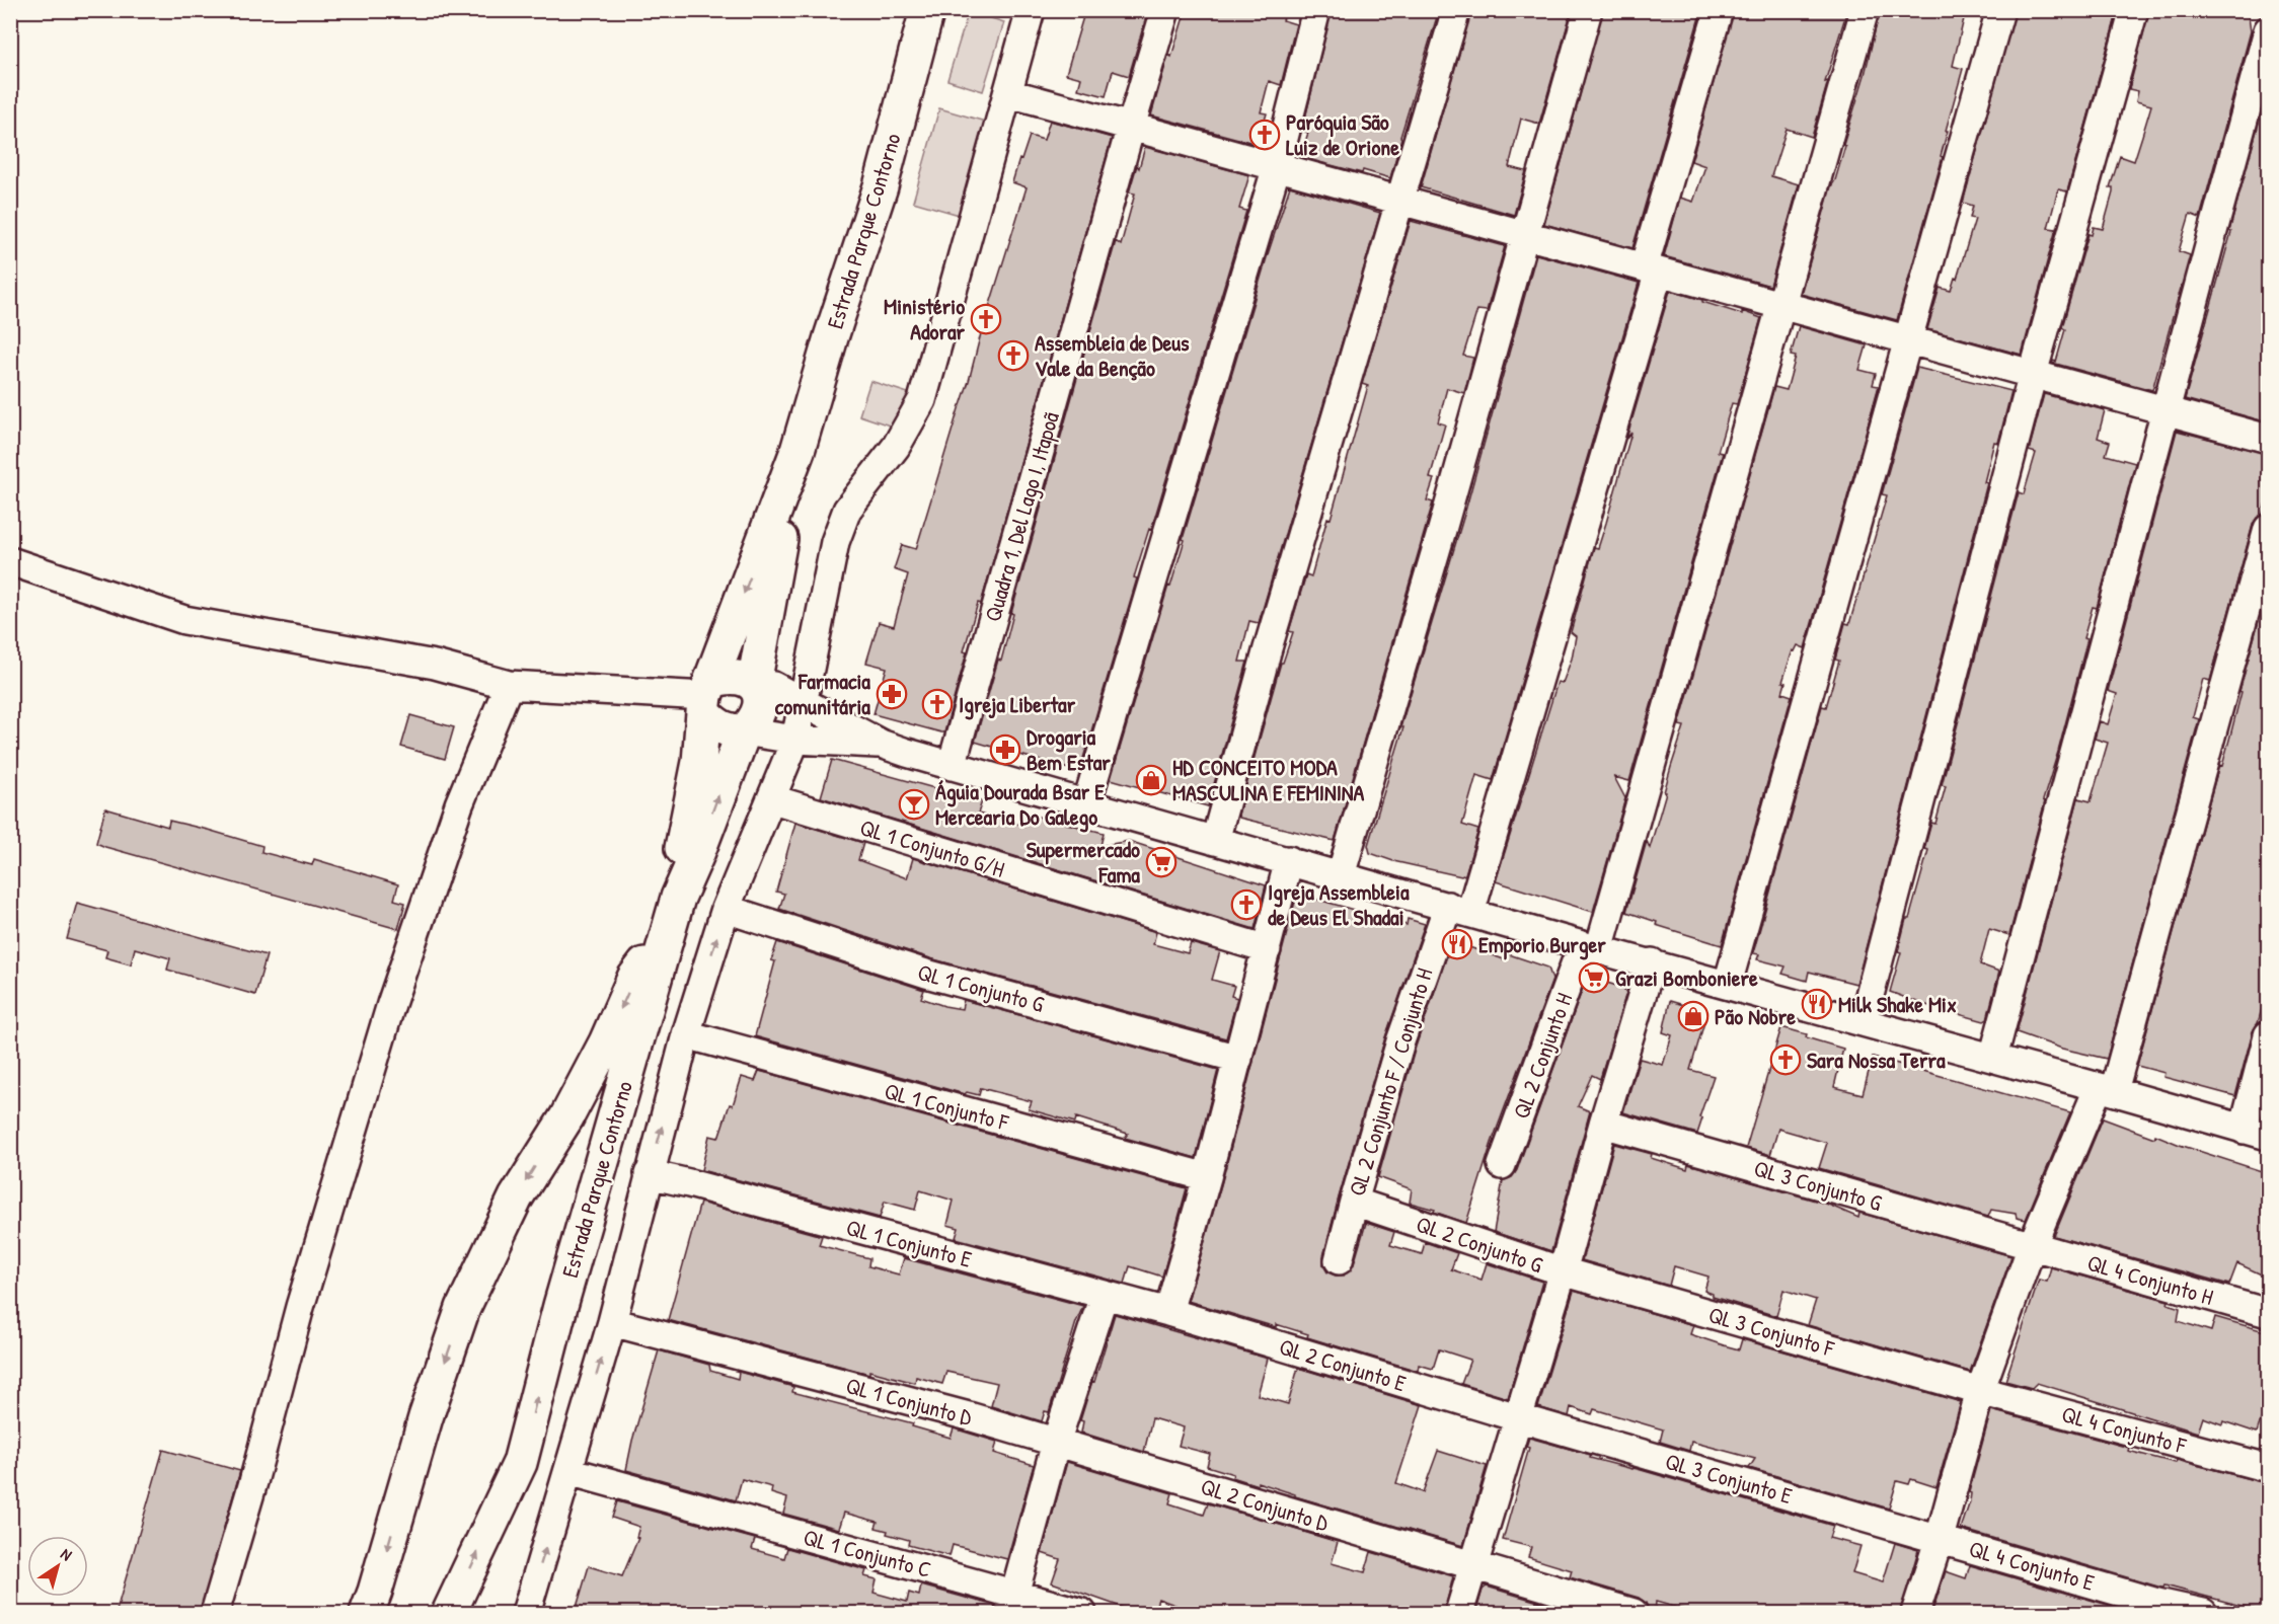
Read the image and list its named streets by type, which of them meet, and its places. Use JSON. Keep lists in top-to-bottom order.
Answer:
{
  "streets": {
    "main road": ["Estrada Parque Contorno"],
    "street": [
      "Quadra 1, Del Lago I, Itapoã",
      "QL 1 Conjunto G/H",
      "QL 1 Conjunto G",
      "QL 2 Conjunto H",
      "QL 2 Conjunto F / Conjunto H",
      "QL 1 Conjunto F",
      "QL 3 Conjunto G",
      "QL 1 Conjunto E",
      "QL 2 Conjunto G",
      "QL 4 Conjunto H",
      "QL 3 Conjunto F",
      "QL 2 Conjunto E",
      "QL 1 Conjunto D",
      "QL 4 Conjunto F",
      "QL 3 Conjunto E",
      "QL 2 Conjunto D",
      "QL 1 Conjunto C",
      "QL 4 Conjunto E"
    ]
  },
  "crossings": [
    ["QL 2 Conjunto F / Conjunto H", "QL 2 Conjunto G"],
    ["QL 3 Conjunto G", "QL 2 Conjunto G"],
    ["QL 3 Conjunto G", "QL 4 Conjunto H"],
    ["QL 1 Conjunto E", "QL 2 Conjunto E"],
    ["QL 2 Conjunto G", "QL 3 Conjunto F"],
    ["QL 3 Conjunto F", "QL 4 Conjunto F"],
    ["QL 2 Conjunto E", "QL 3 Conjunto E"],
    ["QL 1 Conjunto D", "QL 2 Conjunto D"],
    ["QL 3 Conjunto E", "QL 4 Conjunto E"]
  ],
  "places": {
    "church": [
      "Paróquia São Luiz de Orione",
      "Ministério Adorar",
      "Assembleia de Deus Vale da Benção",
      "Igreja Libertar",
      "Igreja Assembleia de Deus El Shadai",
      "Sara Nossa Terra"
    ],
    "pharmacy": ["Farmacia comunitária", "Drogaria Bem Estar"],
    "shop": ["HD CONCEITO MODA MASCULINA E FEMININA", "Pão Nobre"],
    "bar": ["Águia Dourada Bsar E Mercearia Do Galego"],
    "supermarket": ["Supermercado Fama", "Grazi Bomboniere"],
    "restaurant": ["Emporio Burger", "Milk Shake Mix"]
  },
  "north": "top right"
}
